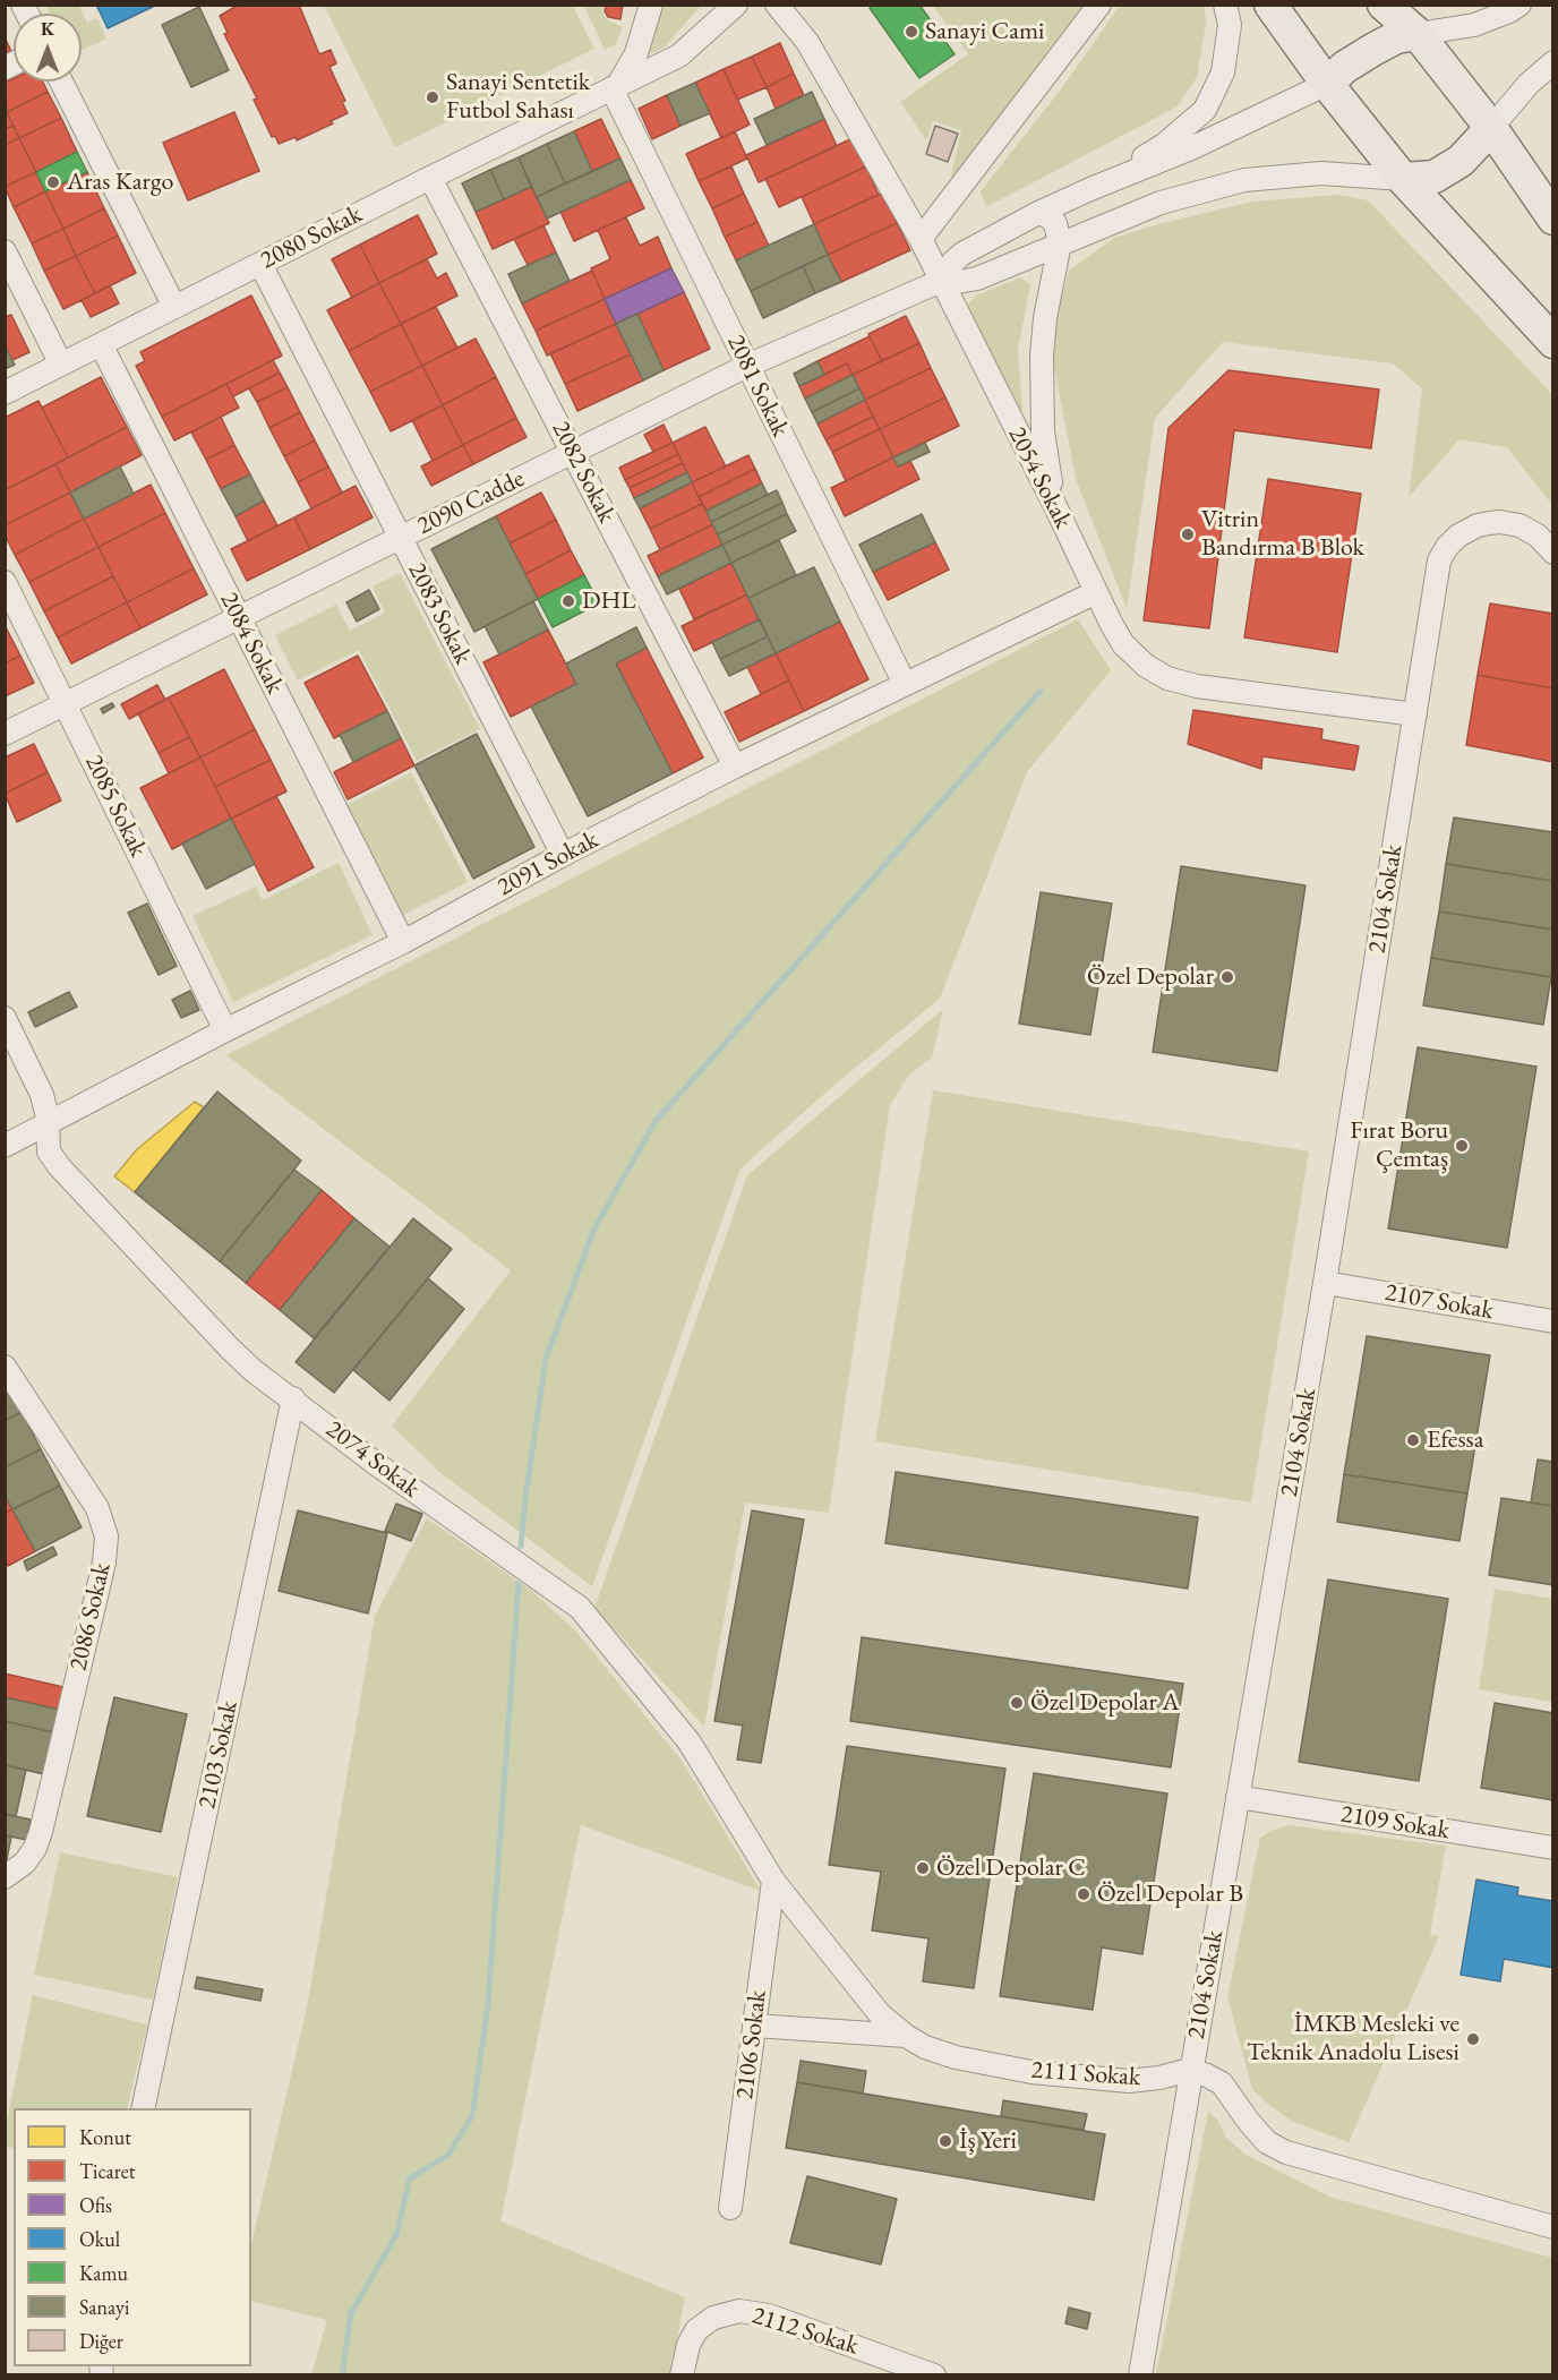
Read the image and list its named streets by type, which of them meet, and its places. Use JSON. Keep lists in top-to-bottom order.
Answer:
{
  "streets": {
    "street": [
      "2080 Sokak",
      "2081 Sokak",
      "2082 Sokak",
      "2054 Sokak",
      "2090 Cadde",
      "2083 Sokak",
      "2084 Sokak",
      "2085 Sokak",
      "2091 Sokak",
      "2104 Sokak",
      "2107 Sokak",
      "2074 Sokak",
      "2086 Sokak",
      "2103 Sokak",
      "2109 Sokak",
      "2106 Sokak",
      "2111 Sokak",
      "2112 Sokak"
    ]
  },
  "crossings": [
    ["2080 Sokak", "2081 Sokak"],
    ["2080 Sokak", "2082 Sokak"],
    ["2080 Sokak", "2083 Sokak"],
    ["2080 Sokak", "2084 Sokak"],
    ["2081 Sokak", "2090 Cadde"],
    ["2081 Sokak", "2091 Sokak"],
    ["2082 Sokak", "2090 Cadde"],
    ["2082 Sokak", "2091 Sokak"],
    ["2054 Sokak", "2090 Cadde"],
    ["2054 Sokak", "2091 Sokak"],
    ["2054 Sokak", "2104 Sokak"],
    ["2090 Cadde", "2083 Sokak"],
    ["2090 Cadde", "2084 Sokak"],
    ["2090 Cadde", "2085 Sokak"],
    ["2083 Sokak", "2091 Sokak"],
    ["2084 Sokak", "2091 Sokak"],
    ["2085 Sokak", "2091 Sokak"],
    ["2091 Sokak", "2074 Sokak"],
    ["2104 Sokak", "2107 Sokak"],
    ["2104 Sokak", "2109 Sokak"],
    ["2104 Sokak", "2111 Sokak"],
    ["2074 Sokak", "2103 Sokak"],
    ["2074 Sokak", "2106 Sokak"],
    ["2074 Sokak", "2111 Sokak"],
    ["2106 Sokak", "2111 Sokak"]
  ],
  "places": [
    "Sanayi Cami",
    "Sanayi Sentetik Futbol Sahası",
    "Aras Kargo",
    "Vitrin Bandırma B Blok",
    "DHL",
    "Özel Depolar",
    "Fırat Boru Çemtaş",
    "Efessa",
    "Özel Depolar A",
    "Özel Depolar C",
    "Özel Depolar B",
    "İMKB Mesleki ve Teknik Anadolu Lisesi",
    "İş Yeri"
  ],
  "legend": [
    "Konut",
    "Ticaret",
    "Ofis",
    "Okul",
    "Kamu",
    "Sanayi",
    "Diğer"
  ],
  "north": "top"
}
